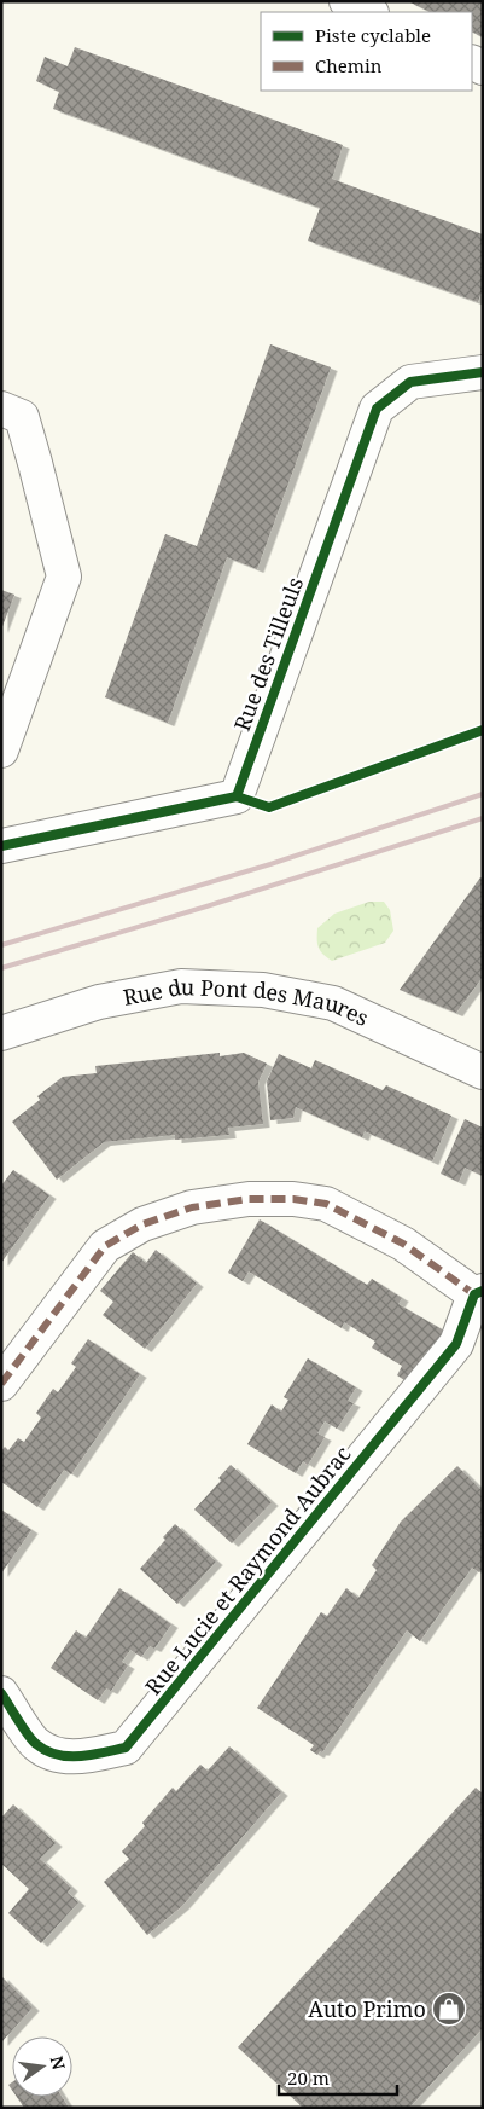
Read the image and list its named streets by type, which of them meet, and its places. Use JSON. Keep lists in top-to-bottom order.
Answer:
{
  "streets": {
    "street": ["Rue des Tilleuls", "Rue du Pont des Maures", "Rue Lucie et Raymond Aubrac"]
  },
  "places": {
    "shop": ["Auto Primo"]
  },
  "legend": ["Piste cyclable", "Chemin"],
  "scale_bar": "20 m",
  "north": "right"
}
